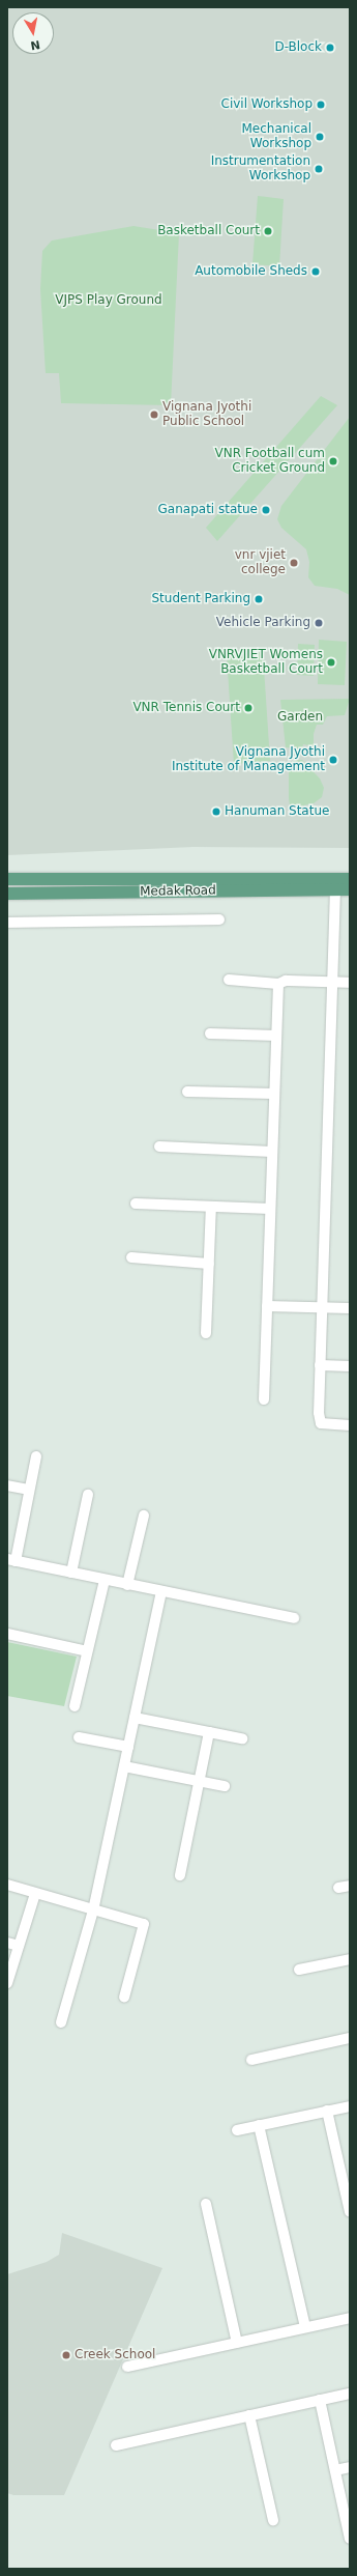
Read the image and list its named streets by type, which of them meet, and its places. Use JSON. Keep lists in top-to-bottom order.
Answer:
{
  "streets": {
    "main road": ["Medak Road"]
  },
  "parks": ["VJPS Play Ground", "Garden"],
  "places": [
    "D-Block",
    "Civil Workshop",
    "Mechanical Workshop",
    "Instrumentation Workshop",
    "Basketball Court",
    "Automobile Sheds",
    "Vignana Jyothi Public School",
    "VNR Football cum Cricket Ground",
    "Ganapati statue",
    "vnr vjiet college",
    "Student Parking",
    "Vehicle Parking",
    "VNRVJIET Womens Basketball Court",
    "VNR Tennis Court",
    "Vignana Jyothi Institute of Management",
    "Hanuman Statue",
    "Creek School"
  ],
  "north": "bottom"
}
